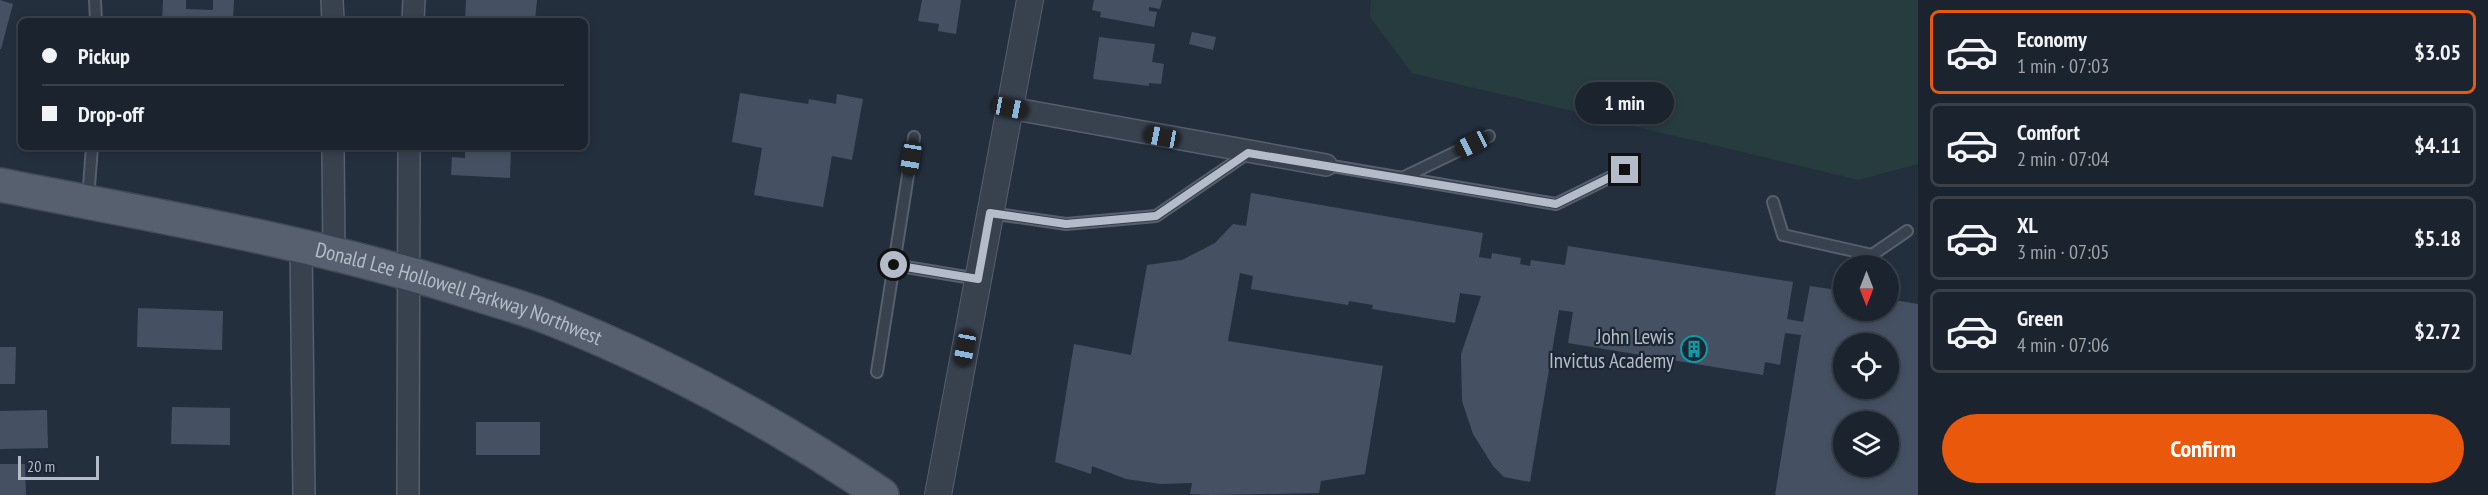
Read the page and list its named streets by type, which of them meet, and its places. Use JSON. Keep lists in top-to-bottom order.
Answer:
{
  "streets": {
    "main road": ["Donald Lee Hollowell Parkway Northwest"]
  },
  "places": {
    "building": ["John Lewis Invictus Academy"]
  },
  "scale_bar": "20 m",
  "north": "bottom",
  "page": {
    "list": [
      {
        "name": "Economy",
        "note": "1 min · 07:03",
        "value": "$3.05"
      },
      {
        "name": "Comfort",
        "note": "2 min · 07:04",
        "value": "$4.11"
      },
      {
        "name": "XL",
        "note": "3 min · 07:05",
        "value": "$5.18"
      },
      {
        "name": "Green",
        "note": "4 min · 07:06",
        "value": "$2.72"
      }
    ],
    "banner": ["Pickup", "Drop-off"],
    "bubble": "1 min",
    "buttons": "Confirm",
    "scale": "20 m"
  }
}
